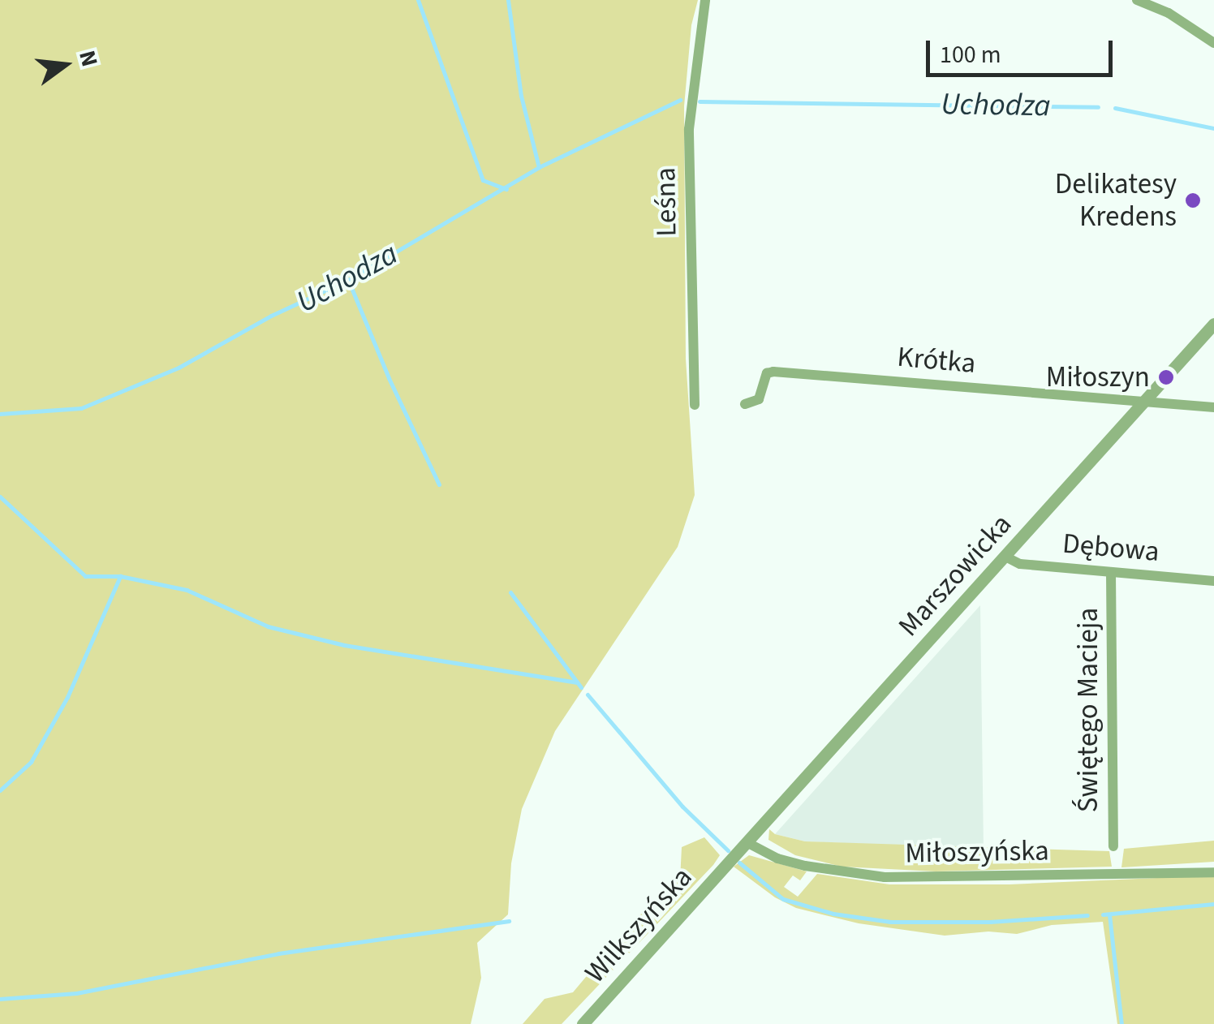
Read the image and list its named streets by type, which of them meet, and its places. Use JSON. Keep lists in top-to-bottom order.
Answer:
{
  "streets": {
    "street": [
      "Leśna",
      "Krótka",
      "Dębowa",
      "Marszowicka",
      "Świętego Macieja",
      "Miłoszyńska",
      "Wilkszyńska"
    ]
  },
  "crossings": [
    ["Krótka", "Marszowicka"],
    ["Dębowa", "Marszowicka"],
    ["Dębowa", "Świętego Macieja"],
    ["Marszowicka", "Miłoszyńska"],
    ["Marszowicka", "Wilkszyńska"]
  ],
  "water": ["Uchodza"],
  "places": ["Delikatesy Kredens", "Miłoszyn"],
  "scale_bar": "100 m",
  "north": "right"
}
